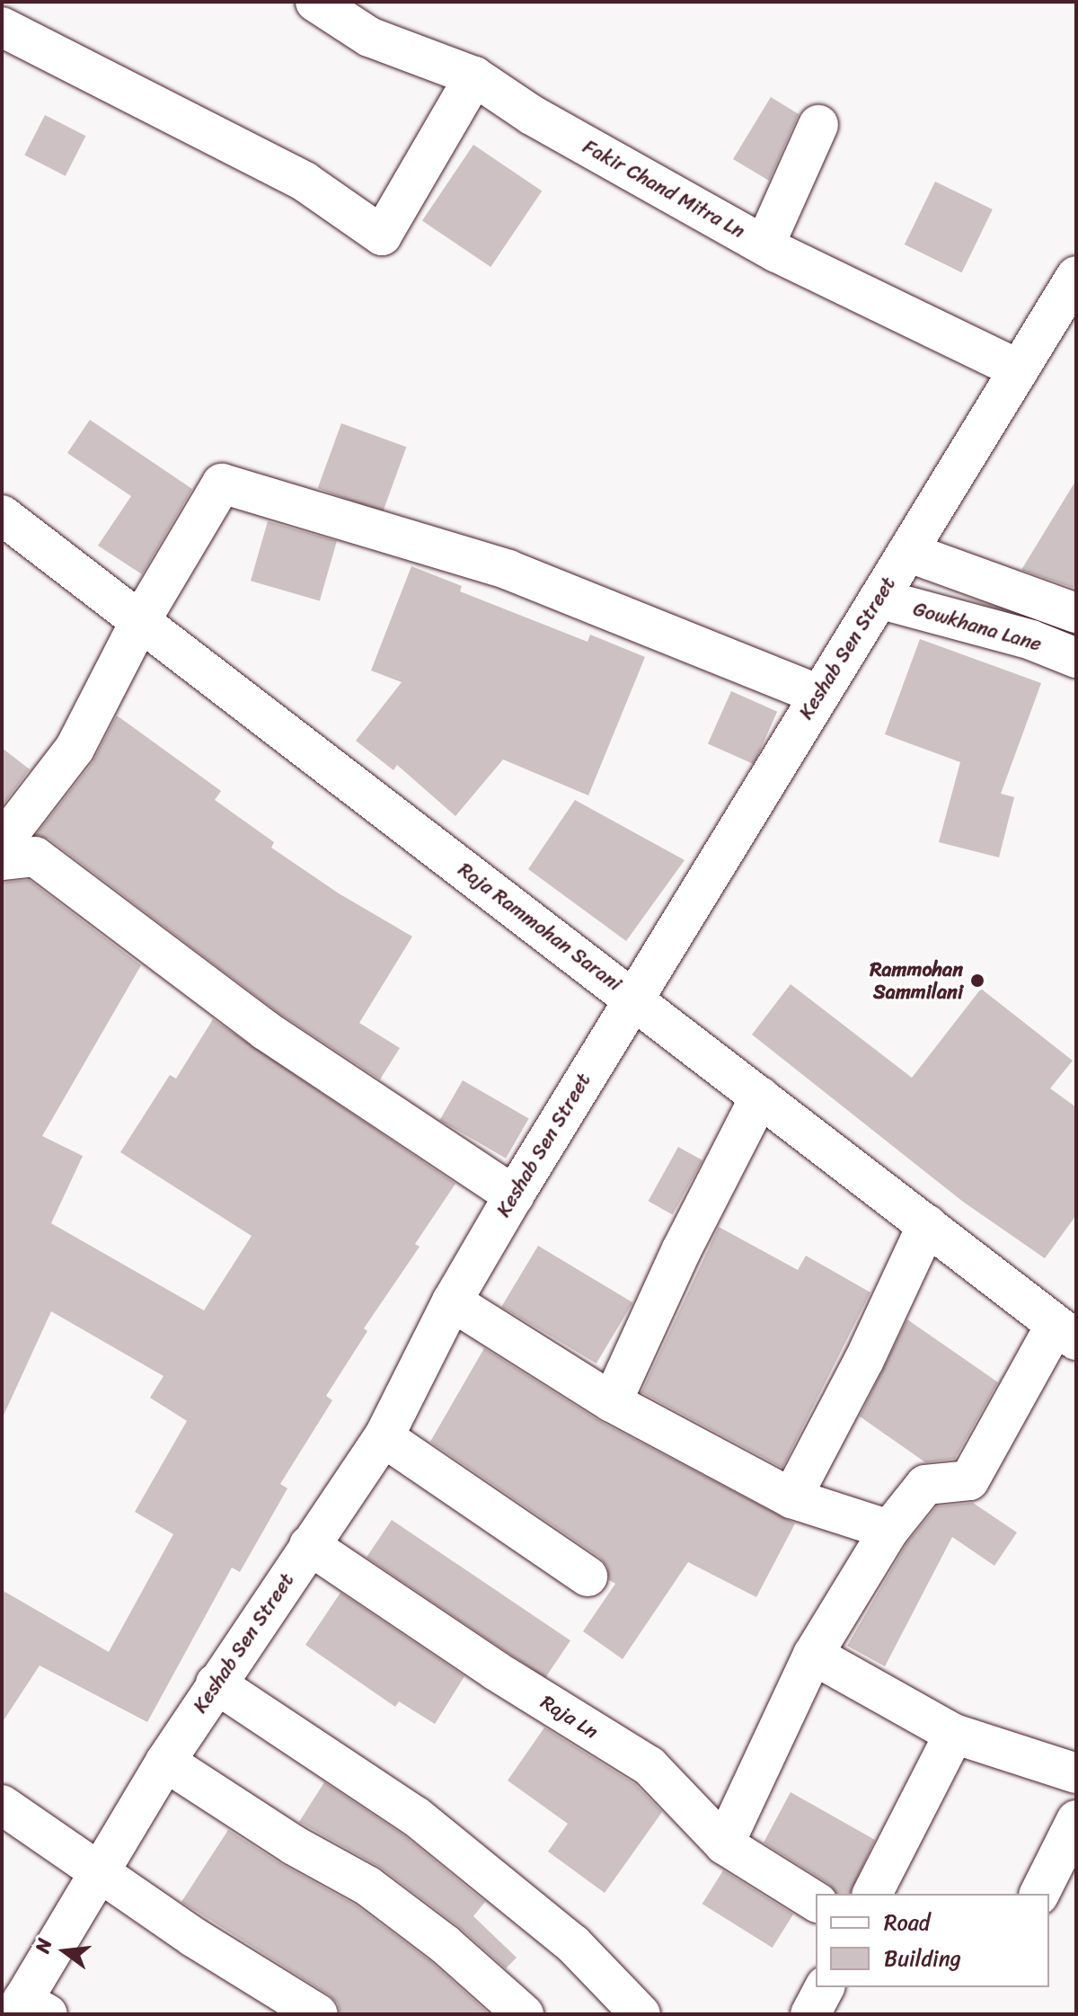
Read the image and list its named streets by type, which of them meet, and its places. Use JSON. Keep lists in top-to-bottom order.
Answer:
{
  "streets": {
    "main road": [
      "Fakir Chand Mitra Ln",
      "Gowkhana Lane",
      "Keshab Sen Street",
      "Raja Rammohan Sarani",
      "Raja Ln"
    ]
  },
  "crossings": [
    ["Fakir Chand Mitra Ln", "Keshab Sen Street"],
    ["Gowkhana Lane", "Keshab Sen Street"],
    ["Keshab Sen Street", "Raja Rammohan Sarani"],
    ["Keshab Sen Street", "Raja Ln"]
  ],
  "places": ["Rammohan Sammilani"],
  "legend": ["Road", "Building"],
  "north": "left"
}
